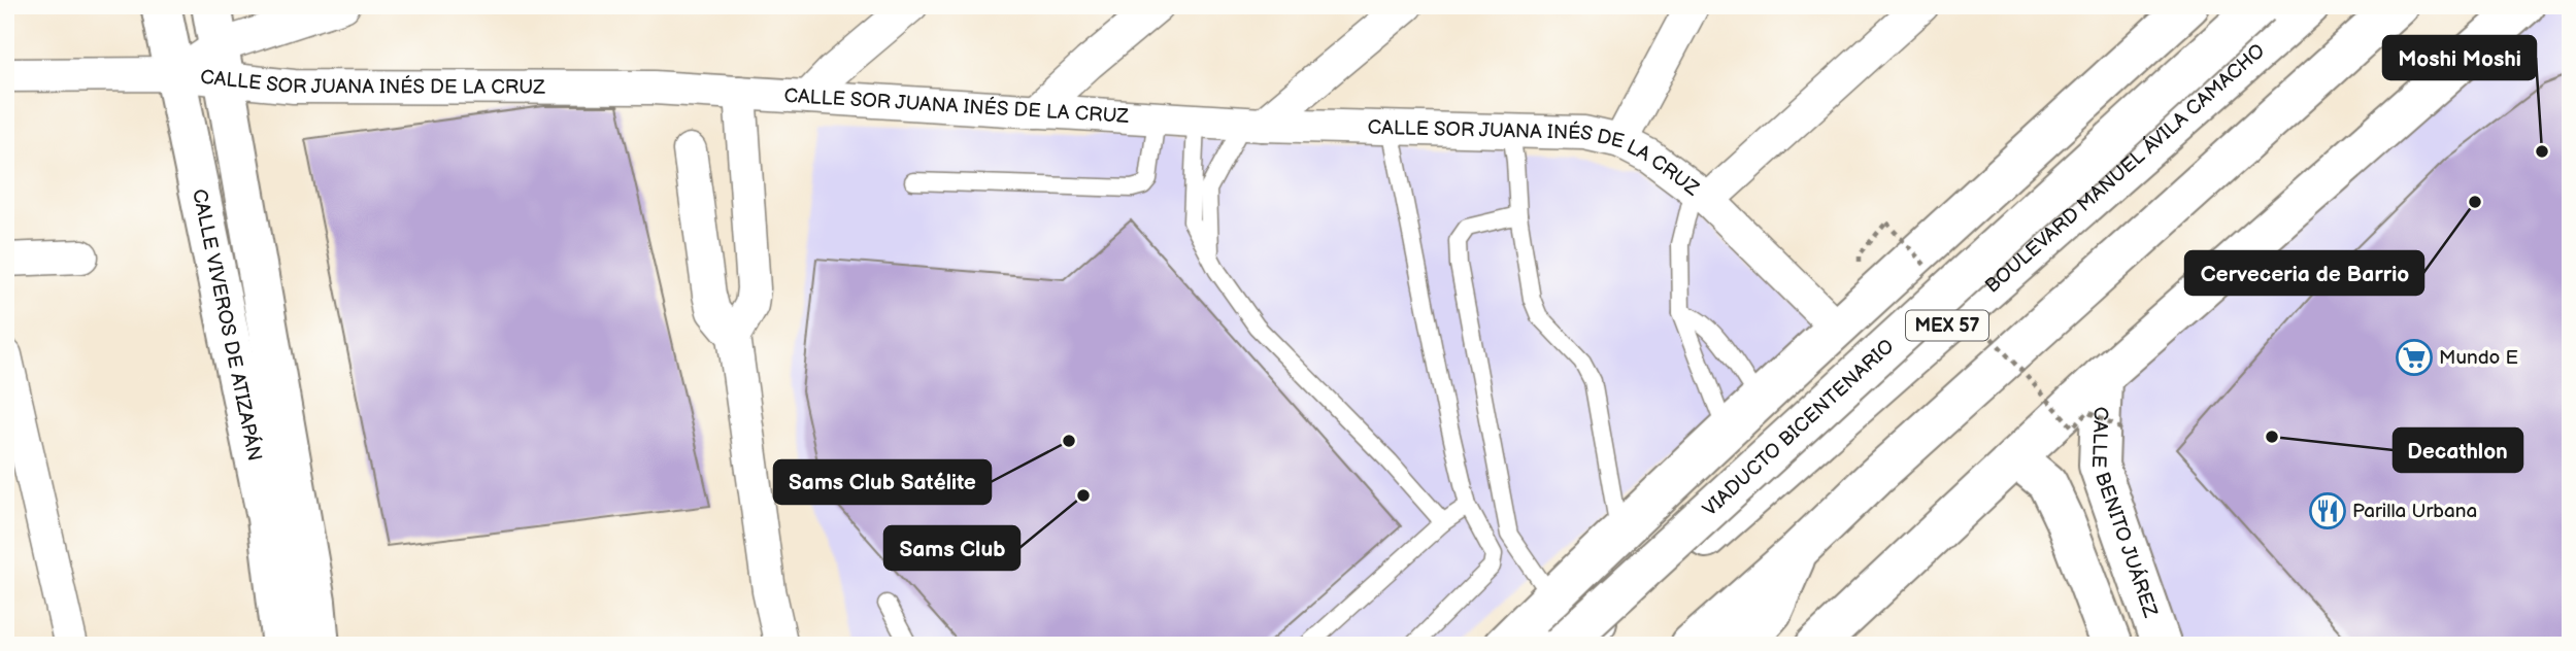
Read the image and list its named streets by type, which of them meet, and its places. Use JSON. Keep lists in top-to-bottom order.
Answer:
{
  "streets": {
    "main road": [
      "BOULEVARD MANUEL ÁVILA CAMACHO",
      "CALLE VIVEROS DE ATIZAPÁN",
      "MEX 57",
      "VIADUCTO BICENTENARIO",
      "CALLE BENITO JUÁREZ"
    ],
    "street": ["CALLE SOR JUANA INÉS DE LA CRUZ"]
  },
  "crossings": [
    ["CALLE SOR JUANA INÉS DE LA CRUZ", "CALLE VIVEROS DE ATIZAPÁN"]
  ],
  "places": {
    "other": [
      "Moshi Moshi",
      "Cerveceria de Barrio",
      "Decathlon",
      "Sams Club Satélite",
      "Sams Club"
    ],
    "supermarket": ["Mundo E"],
    "restaurant": ["Parilla Urbana"]
  }
}
